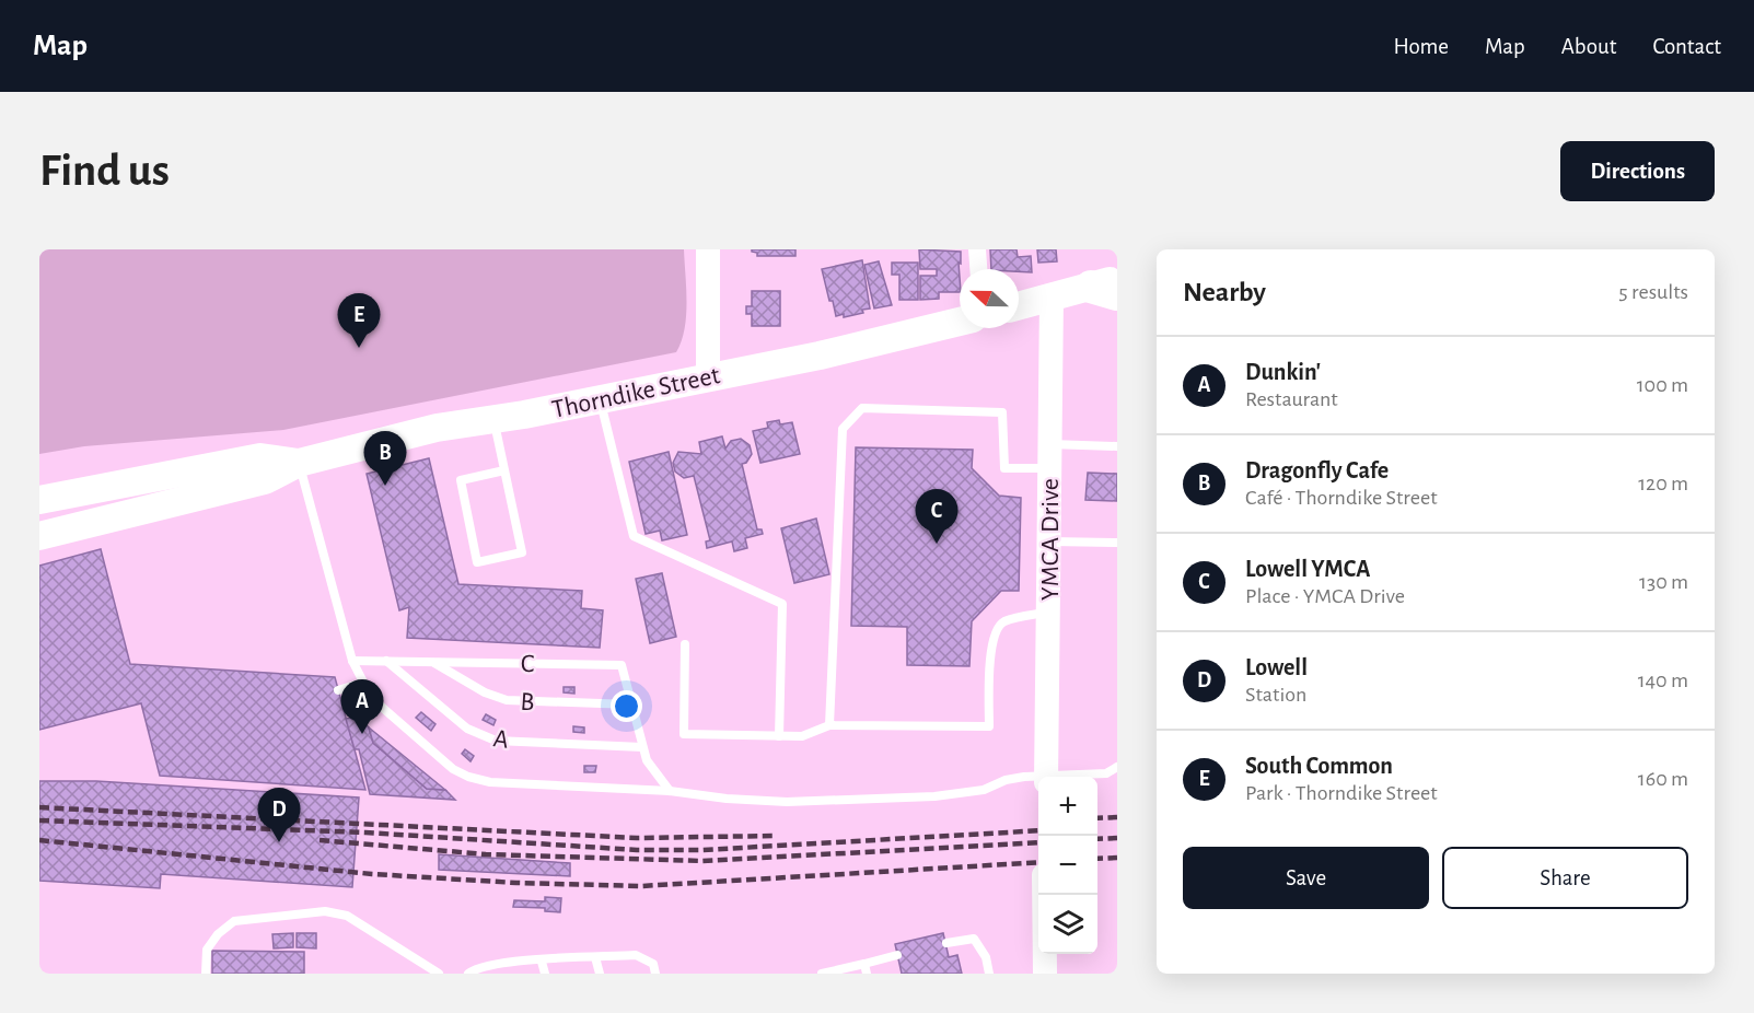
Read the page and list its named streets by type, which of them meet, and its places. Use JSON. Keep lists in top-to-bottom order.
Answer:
{
  "streets": {
    "main road": ["Thorndike Street"],
    "street": ["YMCA Drive"],
    "lane": ["C", "B", "A"]
  },
  "crossings": [
    ["C", "B"],
    ["C", "A"]
  ],
  "north": "left",
  "page": {
    "header": "Map",
    "nav": [
      "Home",
      "Map",
      "About",
      "Contact"
    ],
    "buttons": [
      "Directions",
      ["Save", "Share"]
    ],
    "title": "Find us",
    "heading": ["Nearby", "5 results"],
    "pins": [
      "E",
      "B",
      "C",
      "A",
      "D"
    ],
    "list": [
      {
        "mark": "A",
        "name": "Dunkin'",
        "note": "Restaurant",
        "value": "100 m"
      },
      {
        "mark": "B",
        "name": "Dragonfly Cafe",
        "note": "Café · Thorndike Street",
        "value": "120 m"
      },
      {
        "mark": "C",
        "name": "Lowell YMCA",
        "note": "Place · YMCA Drive",
        "value": "130 m"
      },
      {
        "mark": "D",
        "name": "Lowell",
        "note": "Station",
        "value": "140 m"
      },
      {
        "mark": "E",
        "name": "South Common",
        "note": "Park · Thorndike Street",
        "value": "160 m"
      }
    ],
    "map_buttons": ["+", "−"]
  }
}
